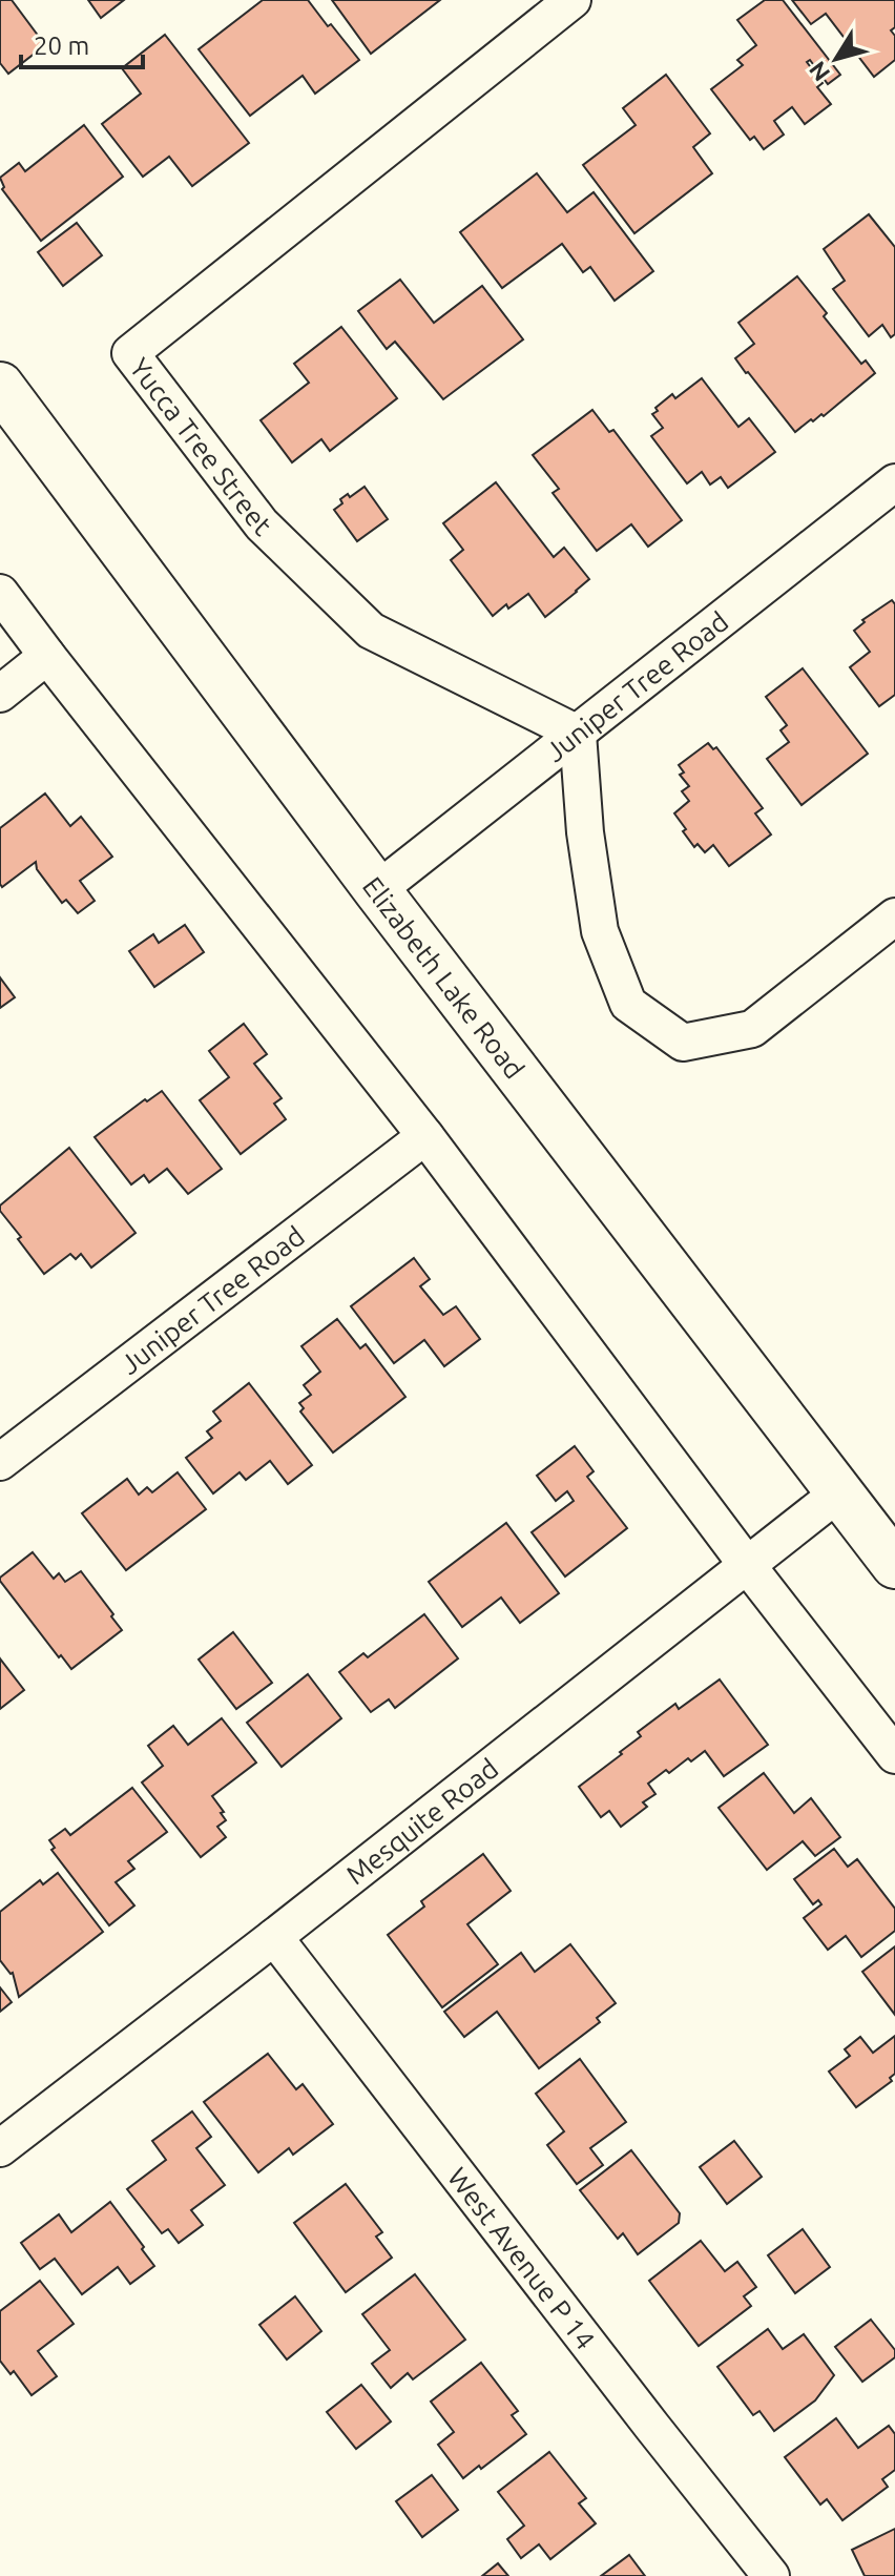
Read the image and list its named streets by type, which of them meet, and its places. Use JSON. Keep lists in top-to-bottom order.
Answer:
{
  "streets": {
    "main road": ["Elizabeth Lake Road"],
    "street": [
      "Yucca Tree Street",
      "Juniper Tree Road",
      "Mesquite Road",
      "West Avenue P 14"
    ]
  },
  "crossings": [
    ["Yucca Tree Street", "Juniper Tree Road"],
    ["Juniper Tree Road", "Elizabeth Lake Road"],
    ["Elizabeth Lake Road", "Mesquite Road"],
    ["Mesquite Road", "West Avenue P 14"]
  ],
  "scale_bar": "20 m",
  "north": "bottom left"
}
